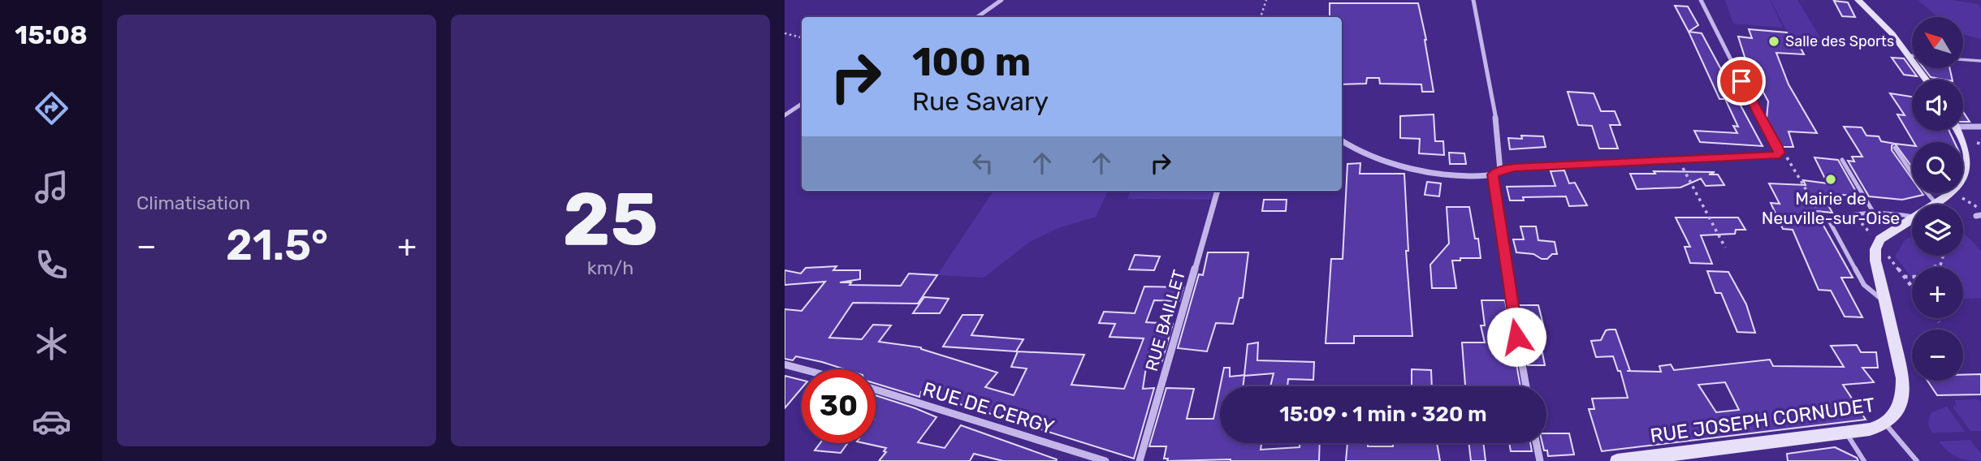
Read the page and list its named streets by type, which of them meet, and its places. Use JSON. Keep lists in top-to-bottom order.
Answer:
{
  "streets": {
    "street": ["RUE BAILLET", "RUE DE CERGY", "RUE JOSEPH CORNUDET"]
  },
  "places": ["Salle des Sports", "Mairie de Neuville-sur-Oise"],
  "north": "top left",
  "page": {
    "tabs": "15:08",
    "tile": [
      "Climatisation",
      ["25", "km/h"]
    ],
    "map_buttons": ["+", "−"],
    "turn": ["100 m", "Rue Savary"],
    "heat": ["−", "21.5°", "+"],
    "limit": "30",
    "trip": "15:09 · 1 min · 320 m"
  }
}
